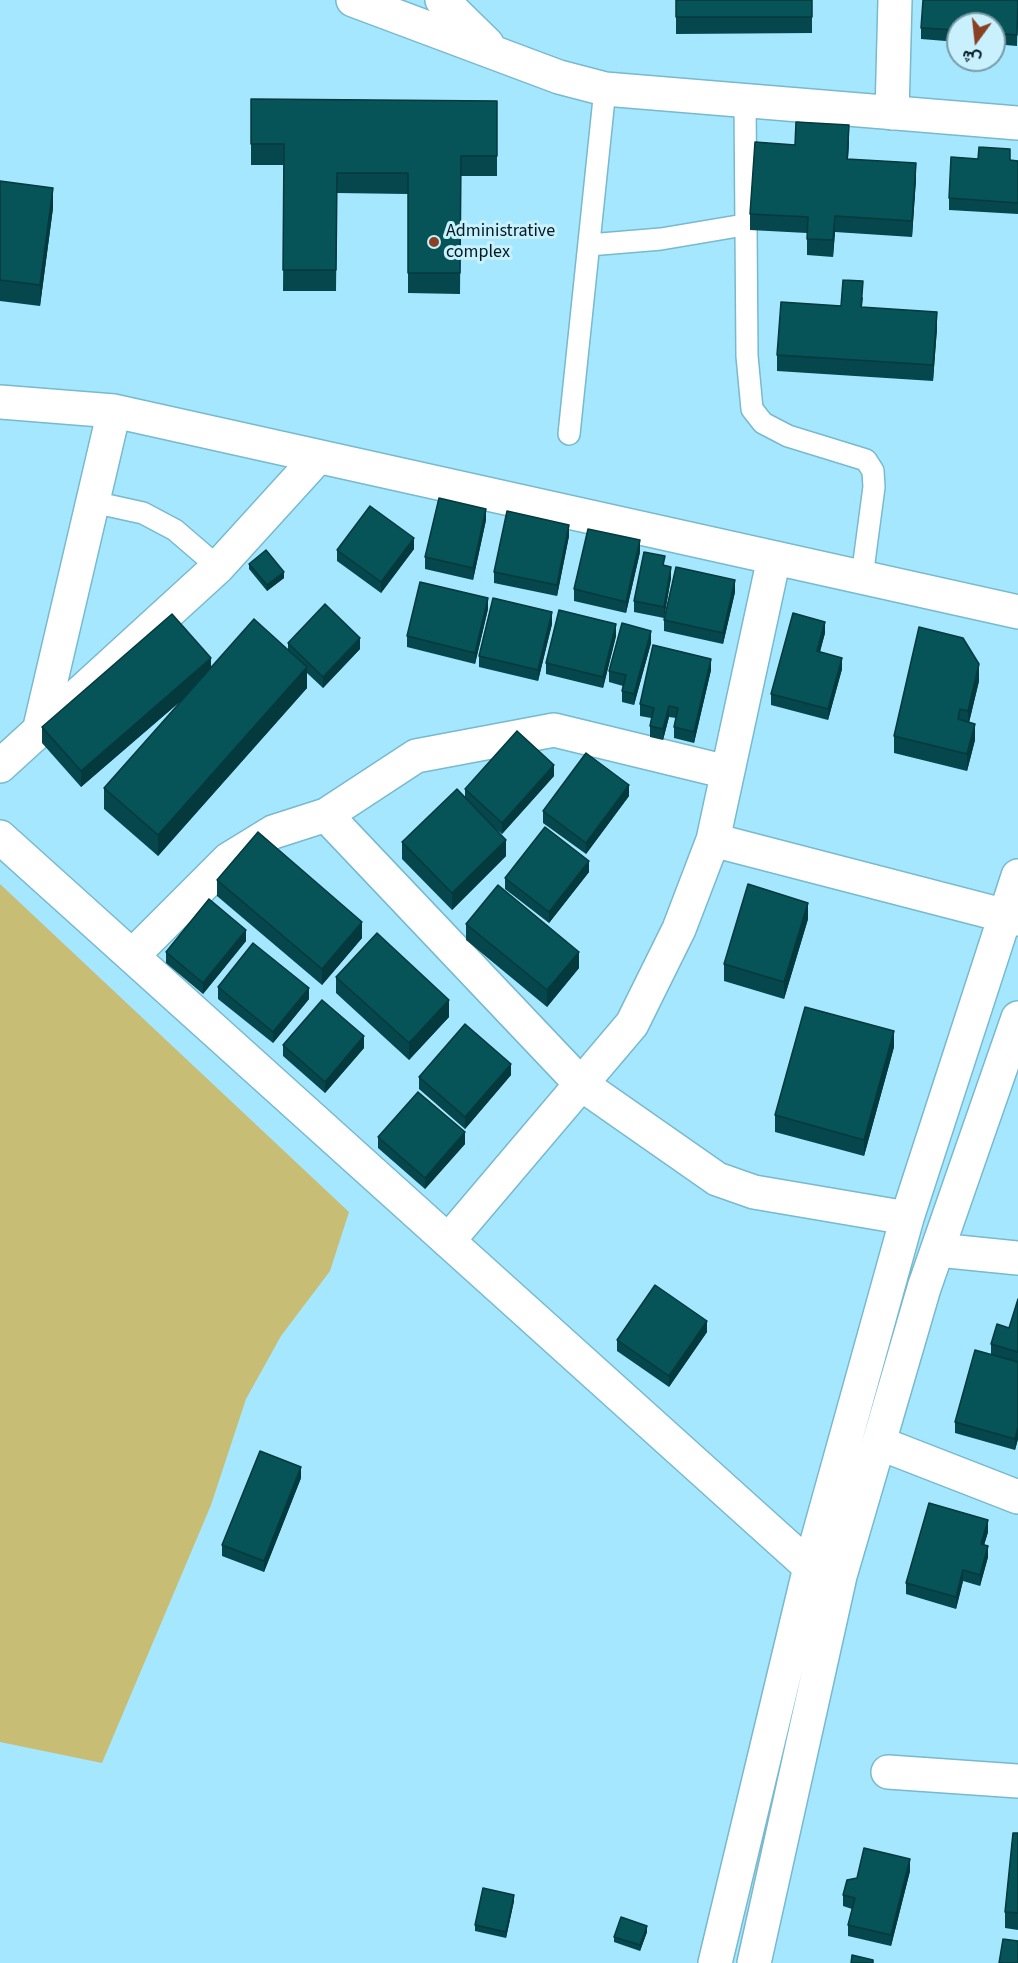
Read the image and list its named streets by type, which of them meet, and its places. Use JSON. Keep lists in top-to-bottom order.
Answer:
{
  "places": ["Administrative complex"],
  "north": "bottom"
}
